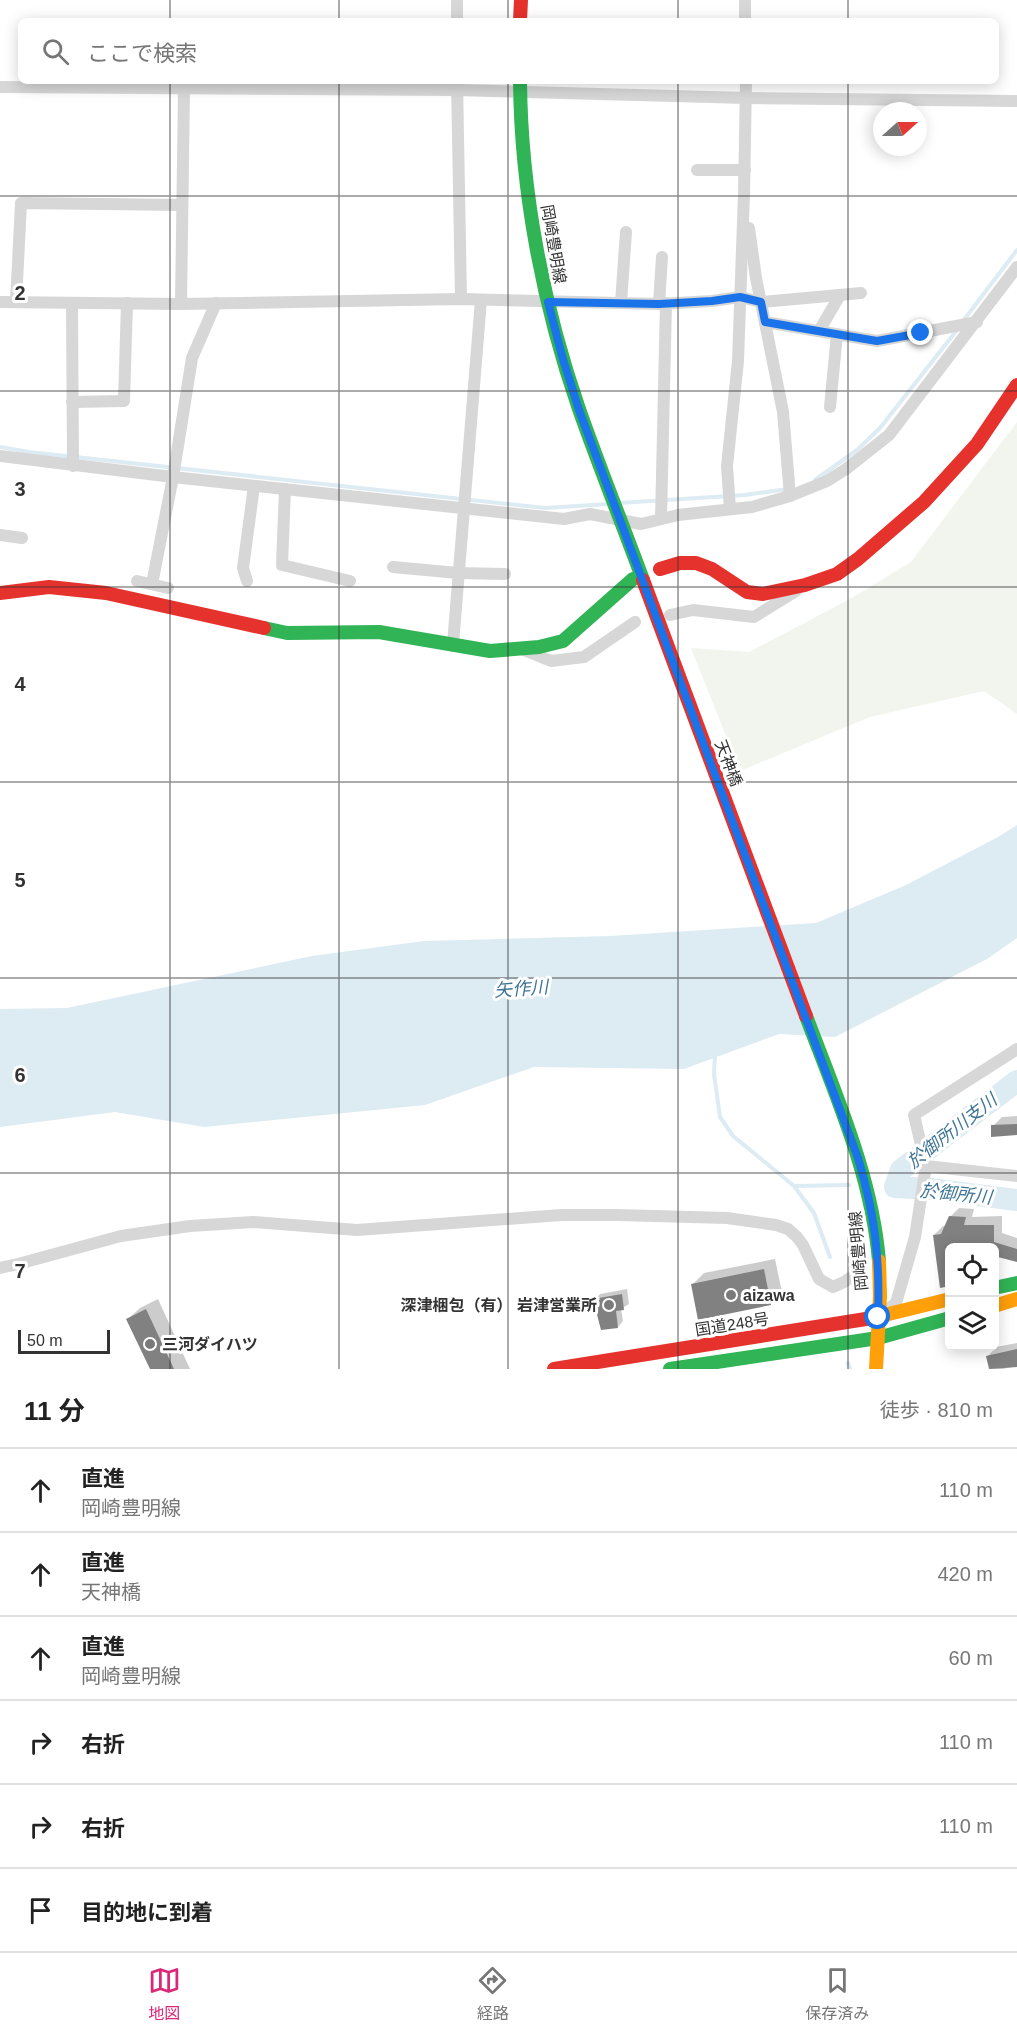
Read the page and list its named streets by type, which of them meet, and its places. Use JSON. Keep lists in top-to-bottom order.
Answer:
{
  "streets": {
    "main road": ["岡崎豊明線", "天神橋", "国道248号"]
  },
  "crossings": [
    ["岡崎豊明線", "天神橋"],
    ["岡崎豊明線", "国道248号"]
  ],
  "water": ["矢作川", "於御所川支川", "於御所川"],
  "places": ["aizawa", "深津梱包（有） 岩津営業所", "三河ダイハツ"],
  "scale_bar": "50 m",
  "north": "right",
  "page": {
    "search": "ここで検索",
    "scale": "50 m",
    "heading": ["11 分", "徒歩 · 810 m"],
    "list": [
      ["直進", "岡崎豊明線", "110 m"],
      ["直進", "天神橋", "420 m"],
      ["直進", "岡崎豊明線", "60 m"],
      ["右折", "110 m"],
      ["右折", "110 m"],
      "目的地に到着"
    ],
    "nav": ["地図", "経路", "保存済み"]
  },
  "grid": {
    "rows": [
      "2",
      "3",
      "4",
      "5",
      "6",
      "7"
    ]
  }
}
